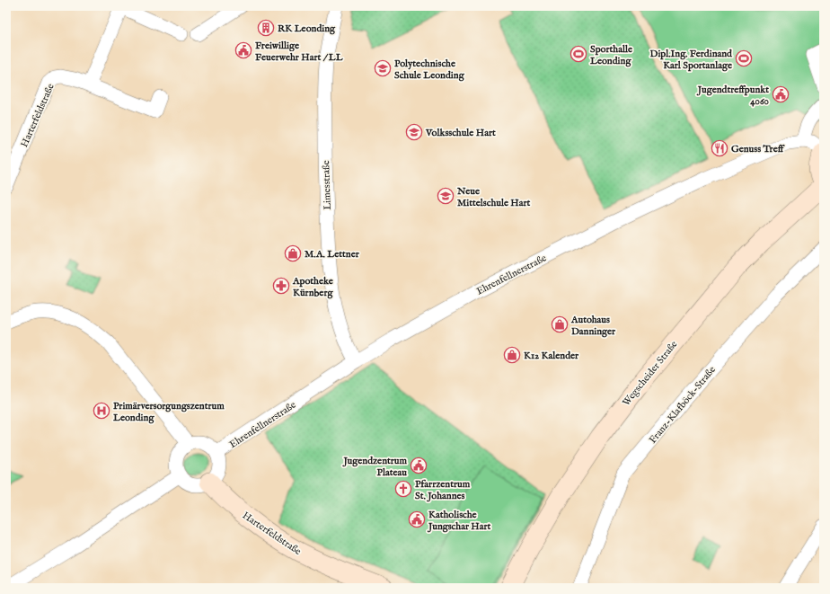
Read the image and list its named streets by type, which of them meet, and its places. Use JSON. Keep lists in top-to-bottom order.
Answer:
{
  "streets": {
    "street": [
      "Harterfeldstraße",
      "Limesstraße",
      "Ehrenfellnerstraße",
      "Wegscheider Straße",
      "Franz-Klafböck-Straße"
    ]
  },
  "crossings": [
    ["Harterfeldstraße", "Ehrenfellnerstraße"],
    ["Limesstraße", "Ehrenfellnerstraße"]
  ],
  "places": {
    "building": ["RK Leonding"],
    "public building": [
      "Freiwillige Feuerwehr Hart / LL",
      "Jugendtreffpunkt 4060",
      "Jugendzentrum Plateau",
      "Katholische Jungschar Hart"
    ],
    "sports": ["Sporthalle Leonding", "Dipl.Ing. Ferdinand Karl Sportanlage"],
    "school or university": ["Polytechnische Schule Leonding", "Volksschule Hart", "Neue Mittelschule Hart"],
    "restaurant": ["Genuss Treff"],
    "shop": ["M.A. Lettner", "Autohaus Danninger", "K12 Kalender"],
    "pharmacy": ["Apotheke Kürnberg"],
    "hospital": ["Primärversorgungszentrum Leonding"],
    "church": ["Pfarrzentrum St. Johannes"]
  }
}
